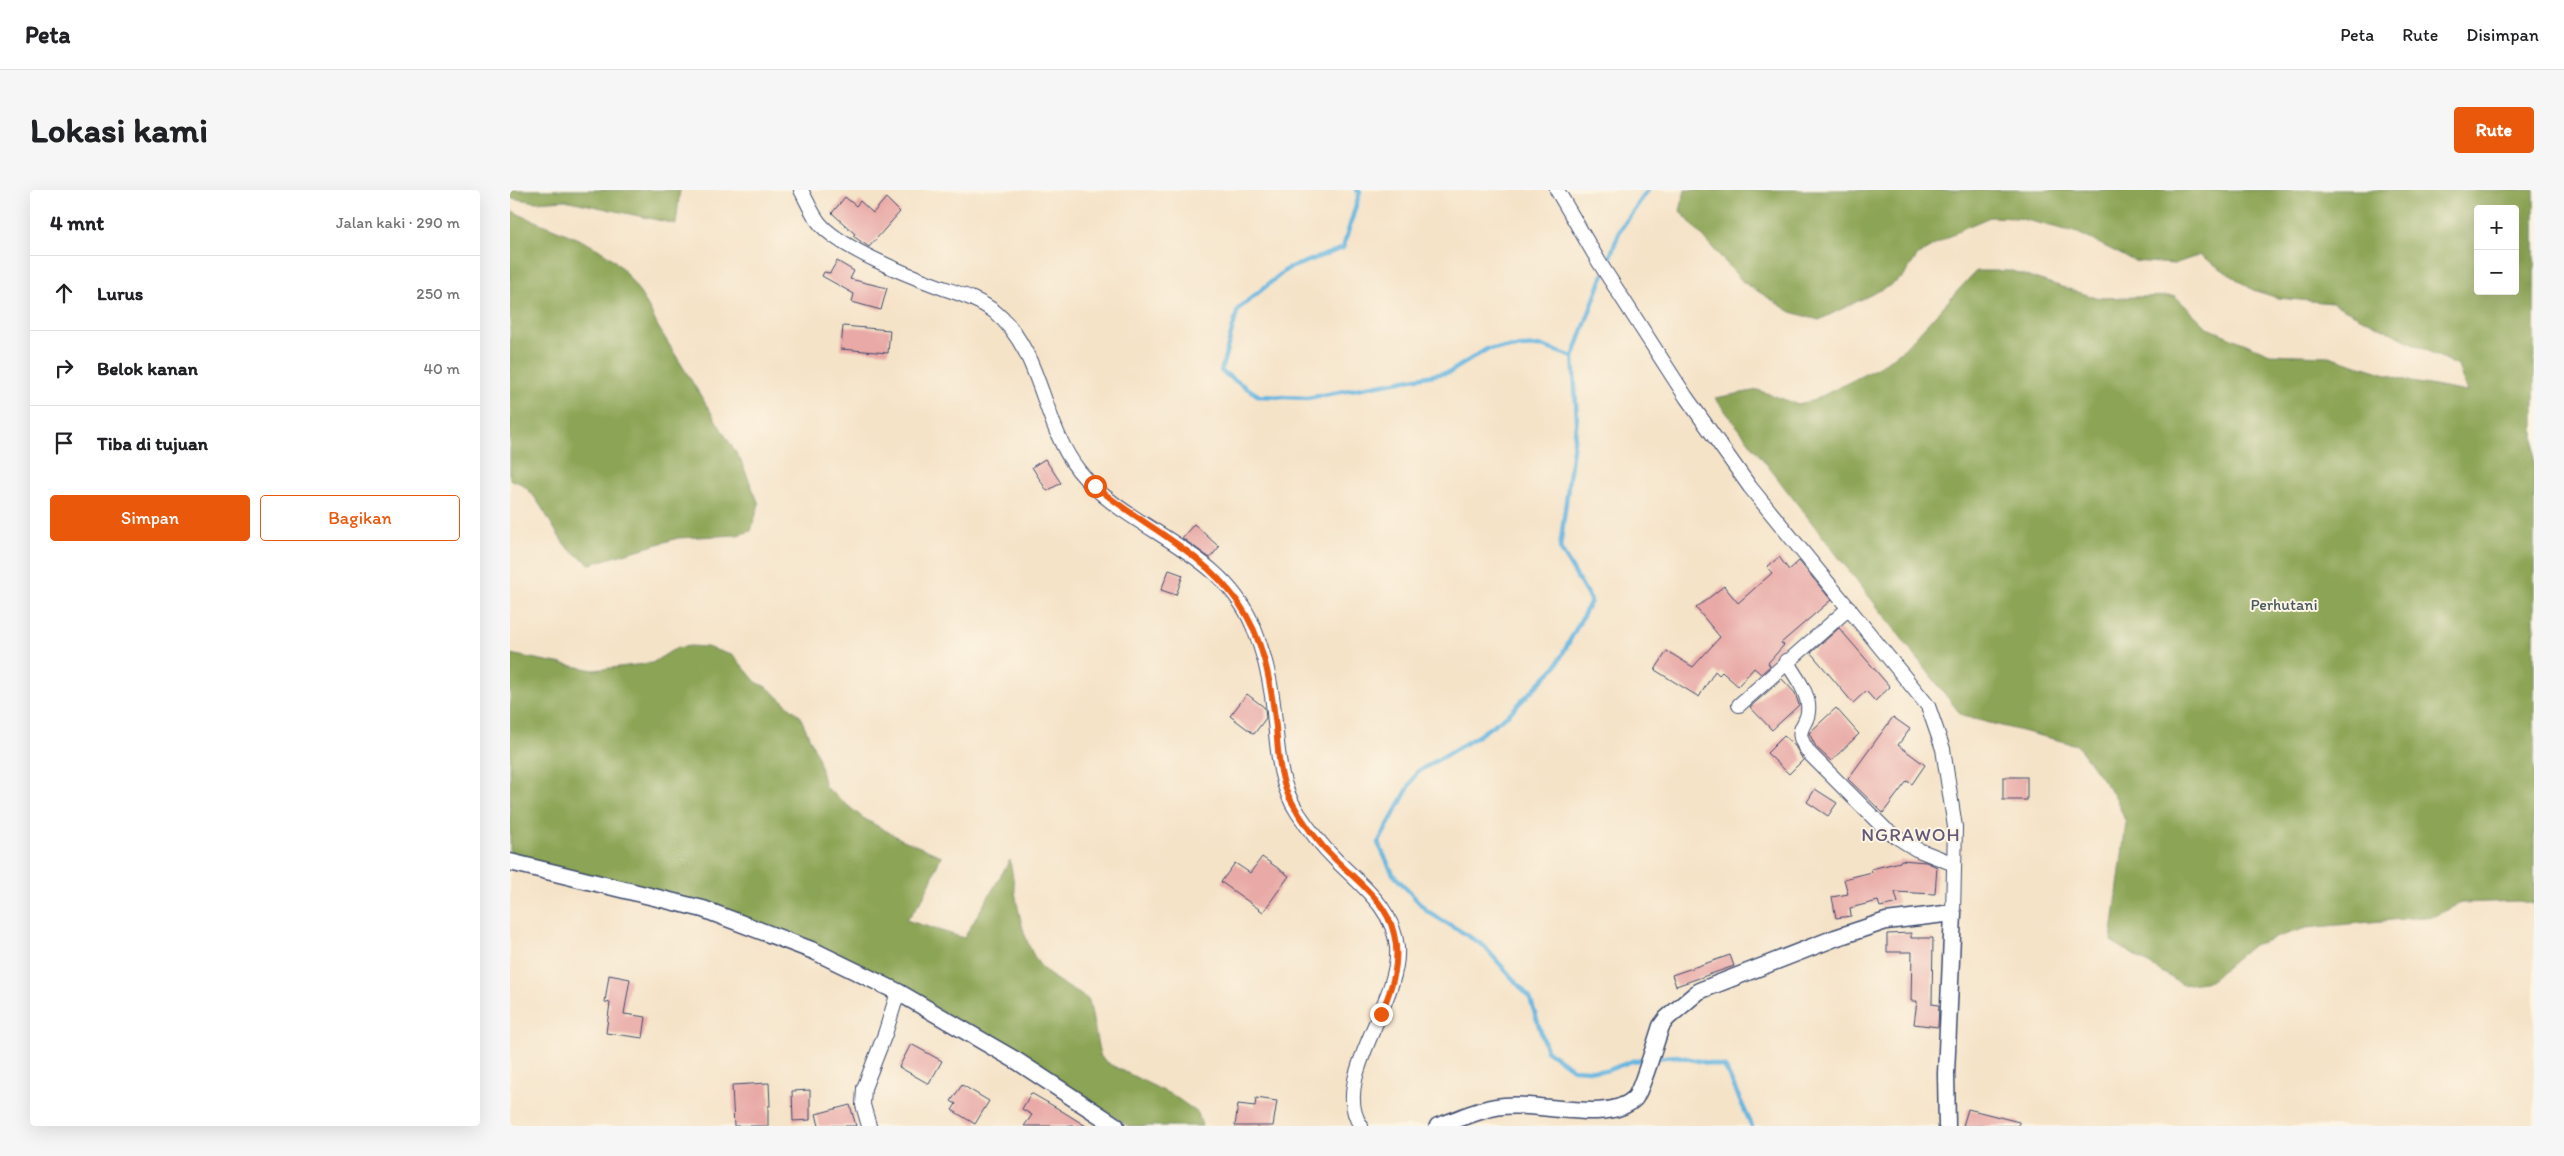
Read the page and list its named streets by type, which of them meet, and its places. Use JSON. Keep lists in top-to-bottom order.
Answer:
{
  "districts": ["NGRAWOH"],
  "parks": ["Perhutani"],
  "page": {
    "header": "Peta",
    "nav": ["Peta", "Rute", "Disimpan"],
    "buttons": [
      "Rute",
      ["Simpan", "Bagikan"]
    ],
    "title": "Lokasi kami",
    "heading": ["4 mnt", "Jalan kaki · 290 m"],
    "map_buttons": ["+", "−"],
    "list": [
      ["Lurus", "250 m"],
      ["Belok kanan", "40 m"],
      "Tiba di tujuan"
    ]
  }
}
